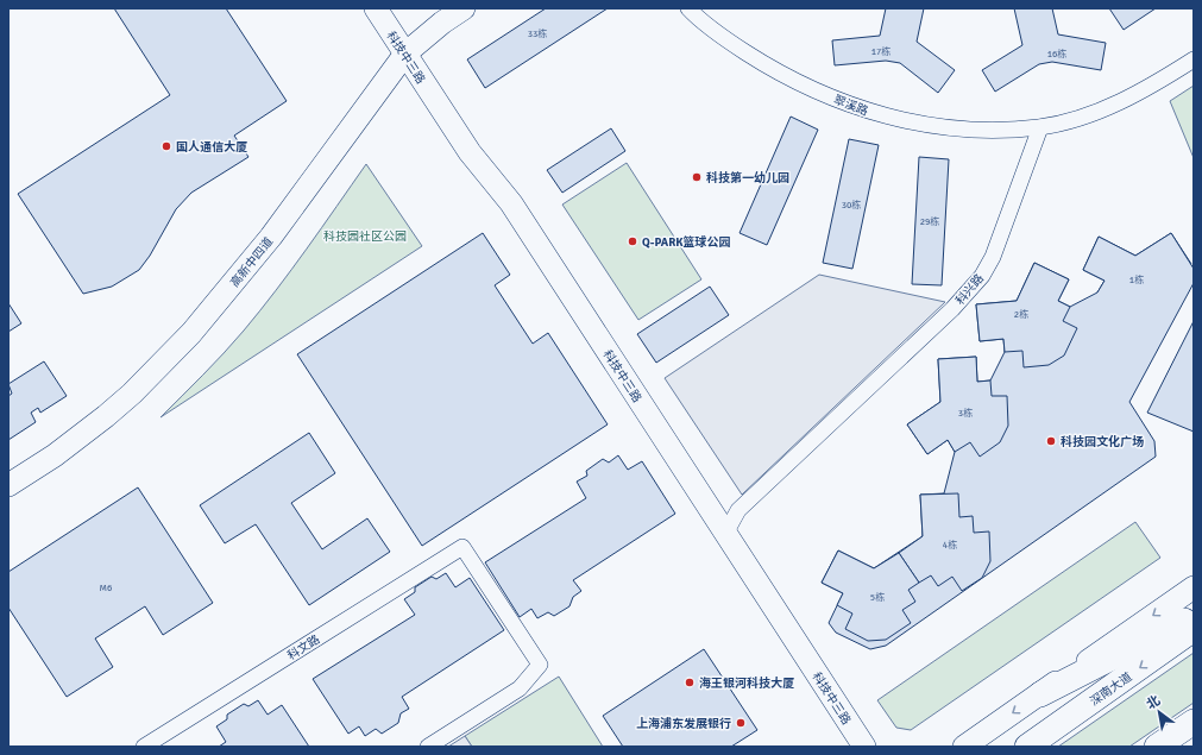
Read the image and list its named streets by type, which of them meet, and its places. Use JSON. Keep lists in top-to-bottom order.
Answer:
{
  "streets": {
    "main road": ["科技中三路", "高新中四道", "深南大道"],
    "street": ["翠溪路", "科兴路", "科文路"]
  },
  "crossings": [
    ["科技中三路", "高新中四道"],
    ["科技中三路", "科兴路"],
    ["翠溪路", "科兴路"]
  ],
  "parks": ["科技园社区公园"],
  "places": [
    "国人通信大厦",
    "科技第一幼儿园",
    "Q-PARK篮球公园",
    "科技园文化广场",
    "海王银河科技大厦",
    "上海浦东发展银行"
  ],
  "house_numbers": [
    "33栋",
    "17栋",
    "16栋",
    "30栋",
    "29栋",
    "1栋",
    "2栋",
    "3栋",
    "4栋",
    "M6",
    "5栋"
  ],
  "north": "top left"
}
